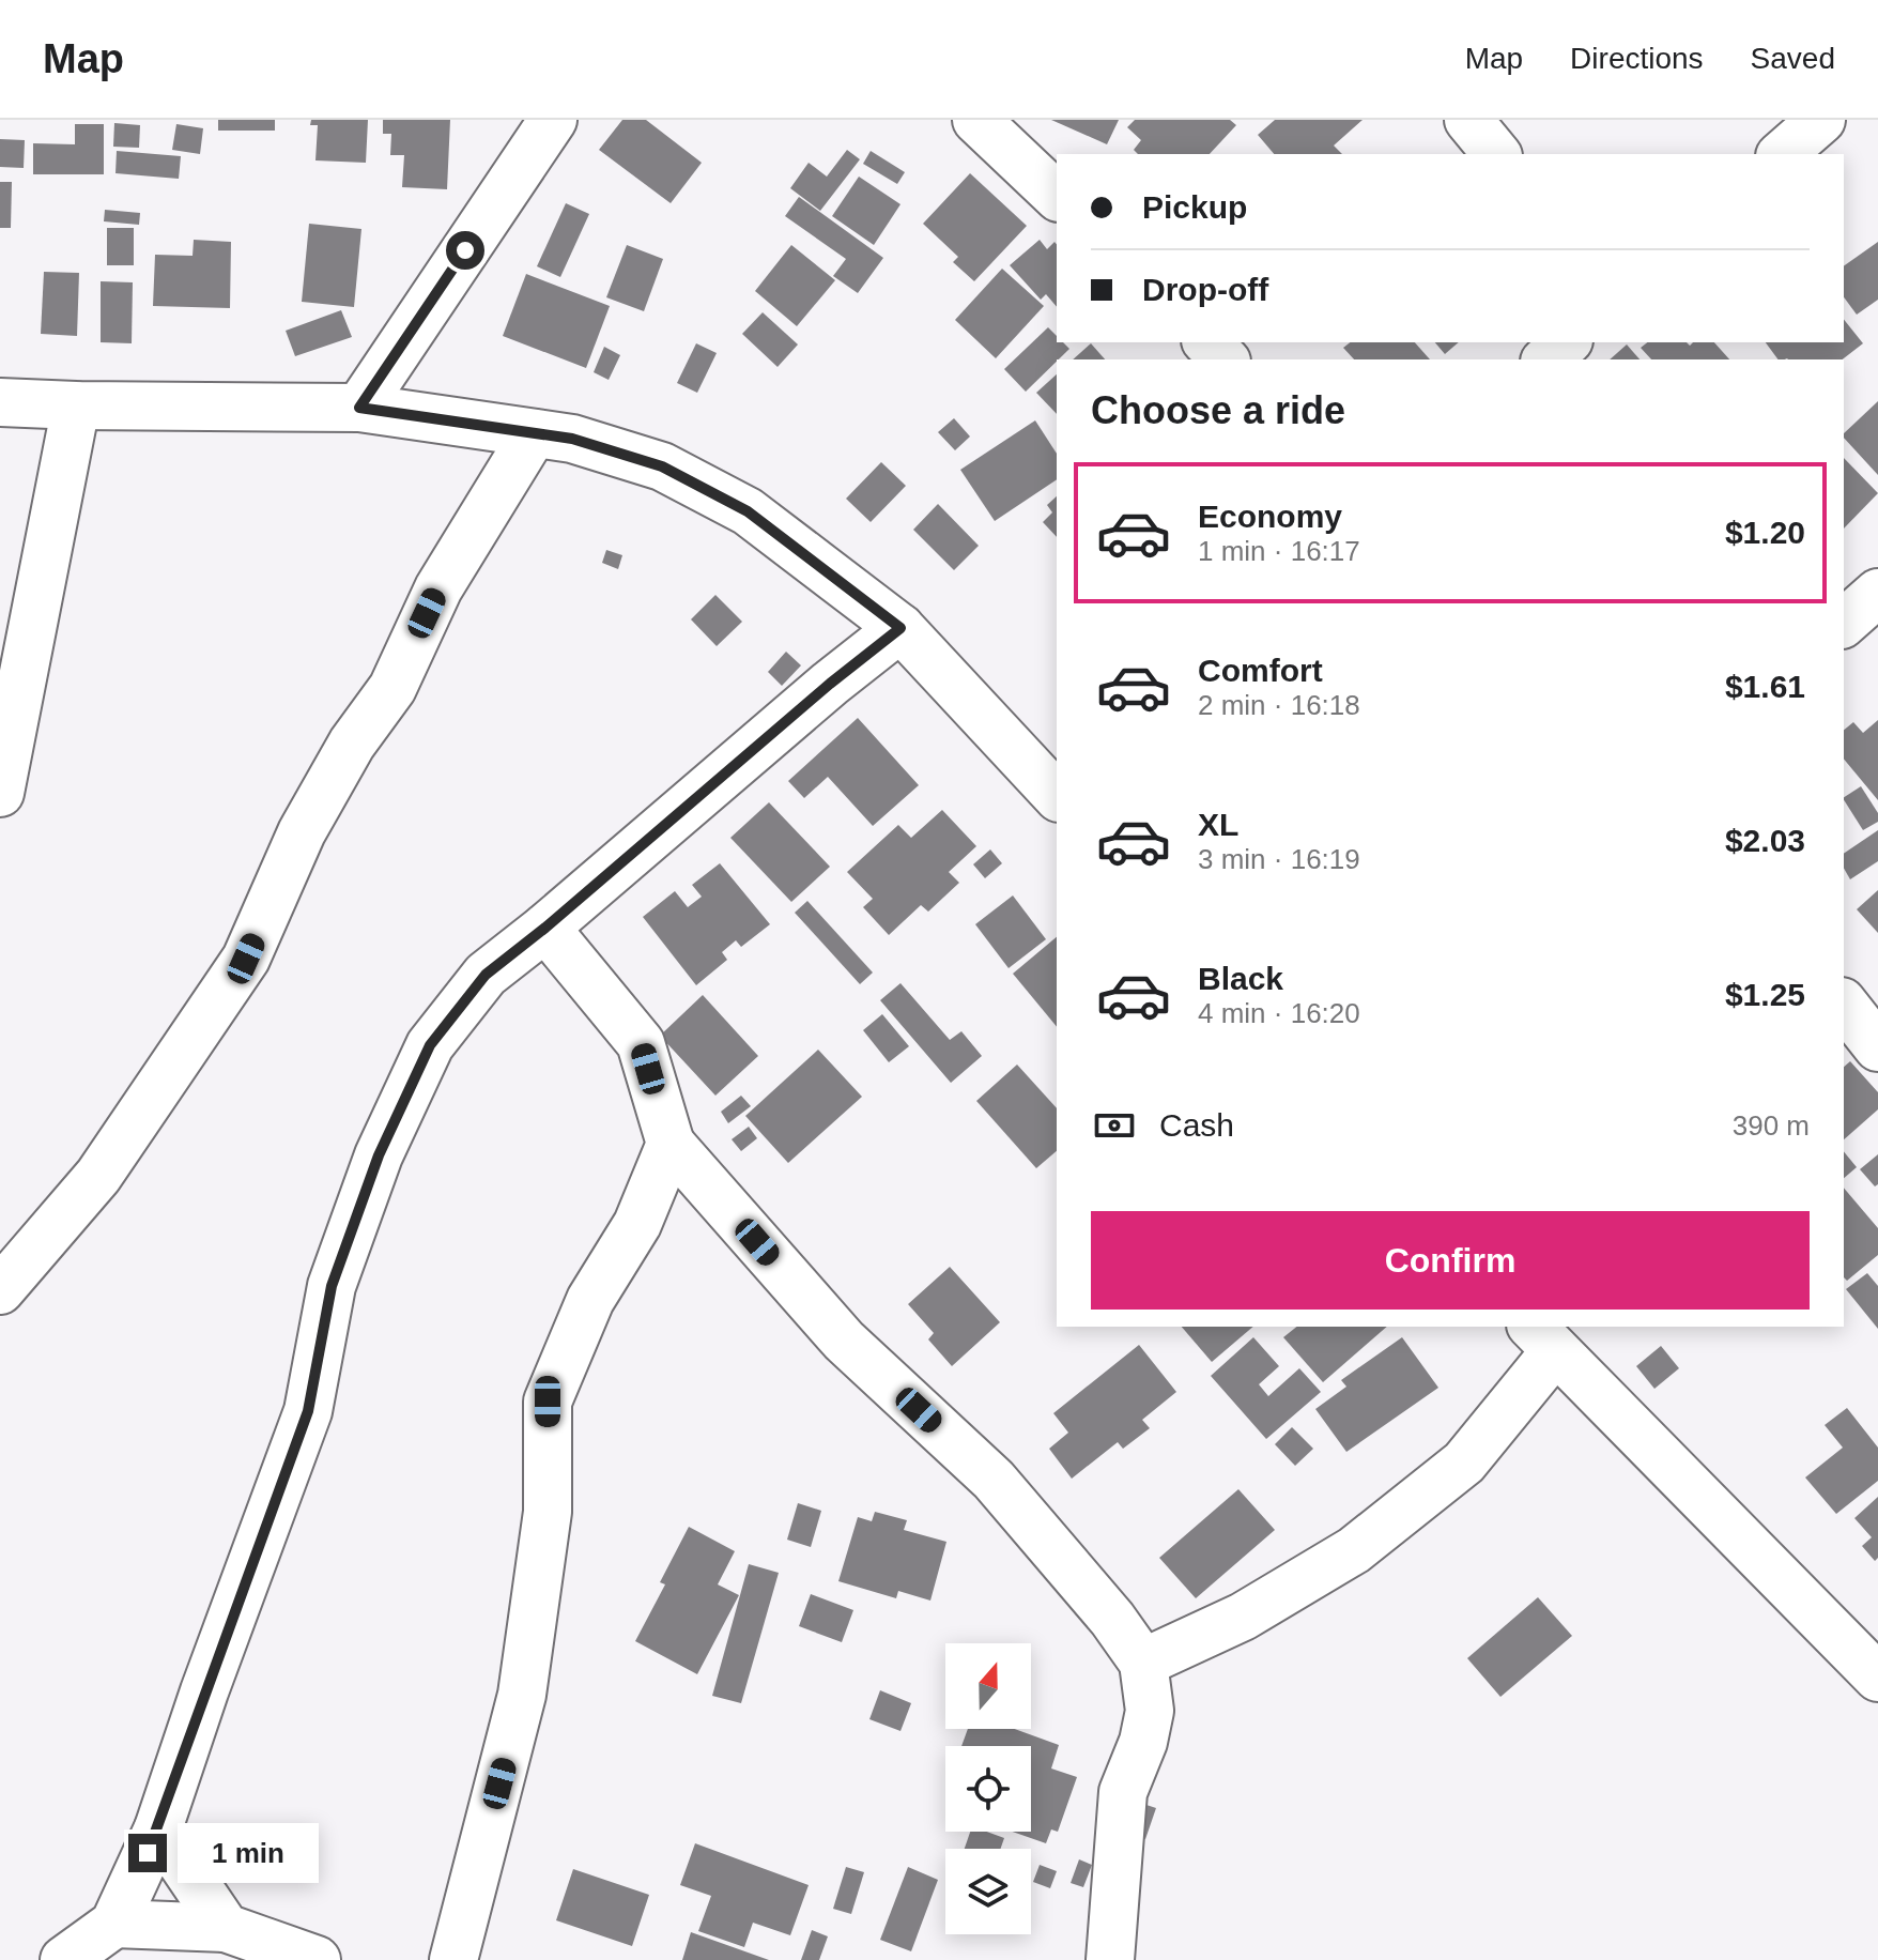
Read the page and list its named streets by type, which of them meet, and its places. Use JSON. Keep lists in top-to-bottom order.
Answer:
{
  "north": "top",
  "page": {
    "header": "Map",
    "nav": ["Map", "Directions", "Saved"],
    "banner": ["Pickup", "Drop-off"],
    "heading": "Choose a ride",
    "list": [
      {
        "name": "Economy",
        "note": "1 min · 16:17",
        "value": "$1.20"
      },
      {
        "name": "Comfort",
        "note": "2 min · 16:18",
        "value": "$1.61"
      },
      {
        "name": "XL",
        "note": "3 min · 16:19",
        "value": "$2.03"
      },
      {
        "name": "Black",
        "note": "4 min · 16:20",
        "value": "$1.25"
      }
    ],
    "pay": ["Cash", "390 m"],
    "buttons": "Confirm",
    "bubble": "1 min"
  }
}
